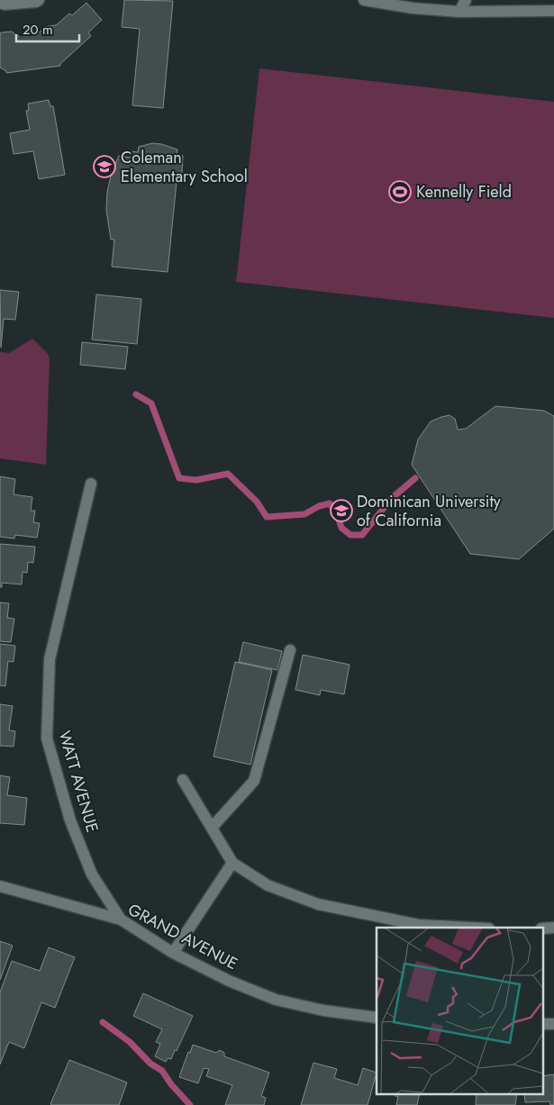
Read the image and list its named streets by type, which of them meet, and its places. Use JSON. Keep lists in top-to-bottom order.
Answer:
{
  "streets": {
    "street": ["WATT AVENUE", "GRAND AVENUE"]
  },
  "crossings": [
    ["WATT AVENUE", "GRAND AVENUE"]
  ],
  "places": {
    "school or university": ["Coleman Elementary School", "Dominican University of California"],
    "sports": ["Kennelly Field"]
  },
  "scale_bar": "20 m"
}
